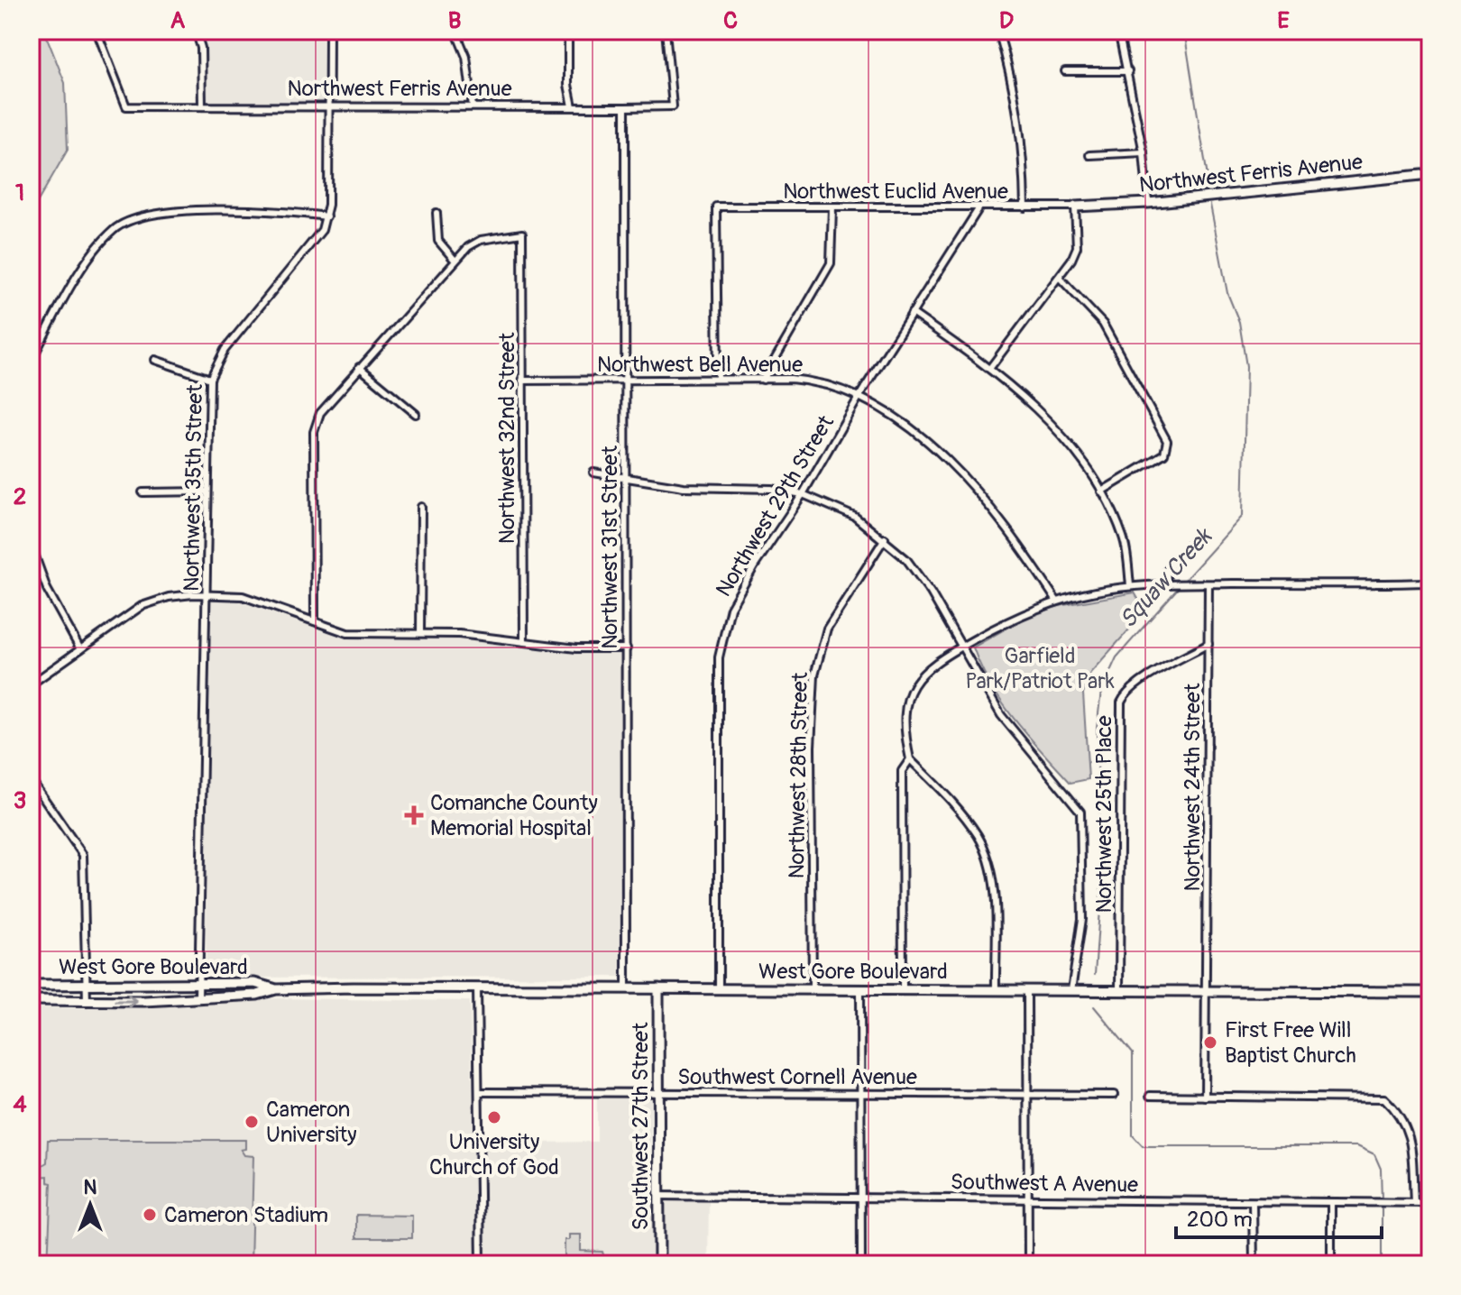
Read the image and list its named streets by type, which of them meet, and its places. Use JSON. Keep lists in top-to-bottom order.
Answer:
{
  "streets": {
    "main road": ["Northwest Ferris Avenue", "West Gore Boulevard", "Southwest 27th Street"],
    "street": [
      "Northwest Euclid Avenue",
      "Northwest Bell Avenue",
      "Northwest 32nd Street",
      "Northwest 35th Street",
      "Northwest 29th Street",
      "Northwest 31st Street",
      "Northwest 28th Street",
      "Northwest 24th Street",
      "Northwest 25th Place",
      "Southwest Cornell Avenue",
      "Southwest A Avenue"
    ]
  },
  "crossings": [
    ["Northwest Ferris Avenue", "Northwest Euclid Avenue"],
    ["Northwest Ferris Avenue", "Northwest 35th Street"],
    ["Northwest Ferris Avenue", "Northwest 31st Street"],
    ["Northwest Euclid Avenue", "Northwest Bell Avenue"],
    ["Northwest Euclid Avenue", "Northwest 29th Street"],
    ["Northwest Bell Avenue", "Northwest 32nd Street"],
    ["Northwest Bell Avenue", "Northwest 29th Street"],
    ["Northwest Bell Avenue", "Northwest 31st Street"],
    ["Northwest 35th Street", "West Gore Boulevard"],
    ["Northwest 29th Street", "West Gore Boulevard"],
    ["Northwest 31st Street", "West Gore Boulevard"],
    ["Northwest 28th Street", "West Gore Boulevard"],
    ["Northwest 24th Street", "Northwest 25th Place"],
    ["Northwest 24th Street", "West Gore Boulevard"],
    ["Northwest 25th Place", "West Gore Boulevard"],
    ["West Gore Boulevard", "Southwest 27th Street"],
    ["Southwest Cornell Avenue", "Southwest 27th Street"],
    ["Southwest 27th Street", "Southwest A Avenue"]
  ],
  "water": ["Squaw Creek"],
  "parks": ["Garfield Park/Patriot Park"],
  "places": {
    "health": ["Comanche County Memorial Hospital"],
    "other": [
      "First Free Will Baptist Church",
      "University Church of God",
      "Cameron University",
      "Cameron Stadium"
    ]
  },
  "scale_bar": "200 m",
  "north": "top",
  "grid": {
    "columns": [
      "A",
      "B",
      "C",
      "D",
      "E"
    ],
    "rows": [
      "1",
      "2",
      "3",
      "4"
    ]
  }
}
